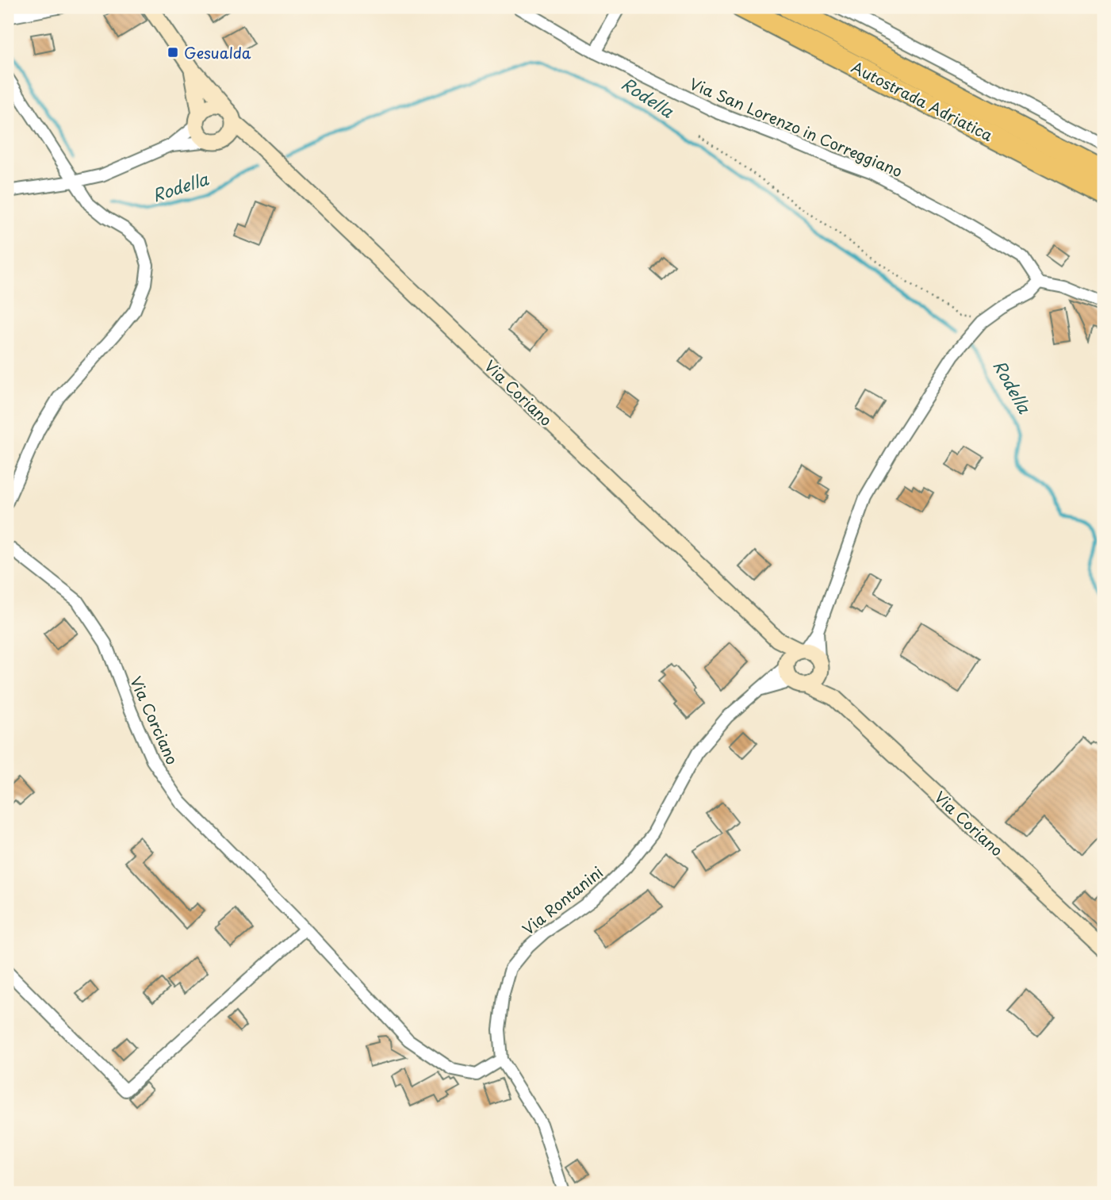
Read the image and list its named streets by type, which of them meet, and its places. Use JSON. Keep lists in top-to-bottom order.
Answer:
{
  "streets": {
    "highway": ["Autostrada Adriatica"],
    "main road": ["Via Coriano"],
    "street": ["Via San Lorenzo in Correggiano", "Via Corciano", "Via Rontanini"]
  },
  "crossings": [
    ["Via Coriano", "Via Rontanini"],
    ["Via Corciano", "Via Rontanini"]
  ],
  "water": ["Rodella"],
  "places": {
    "transit": ["Gesualda"]
  }
}
